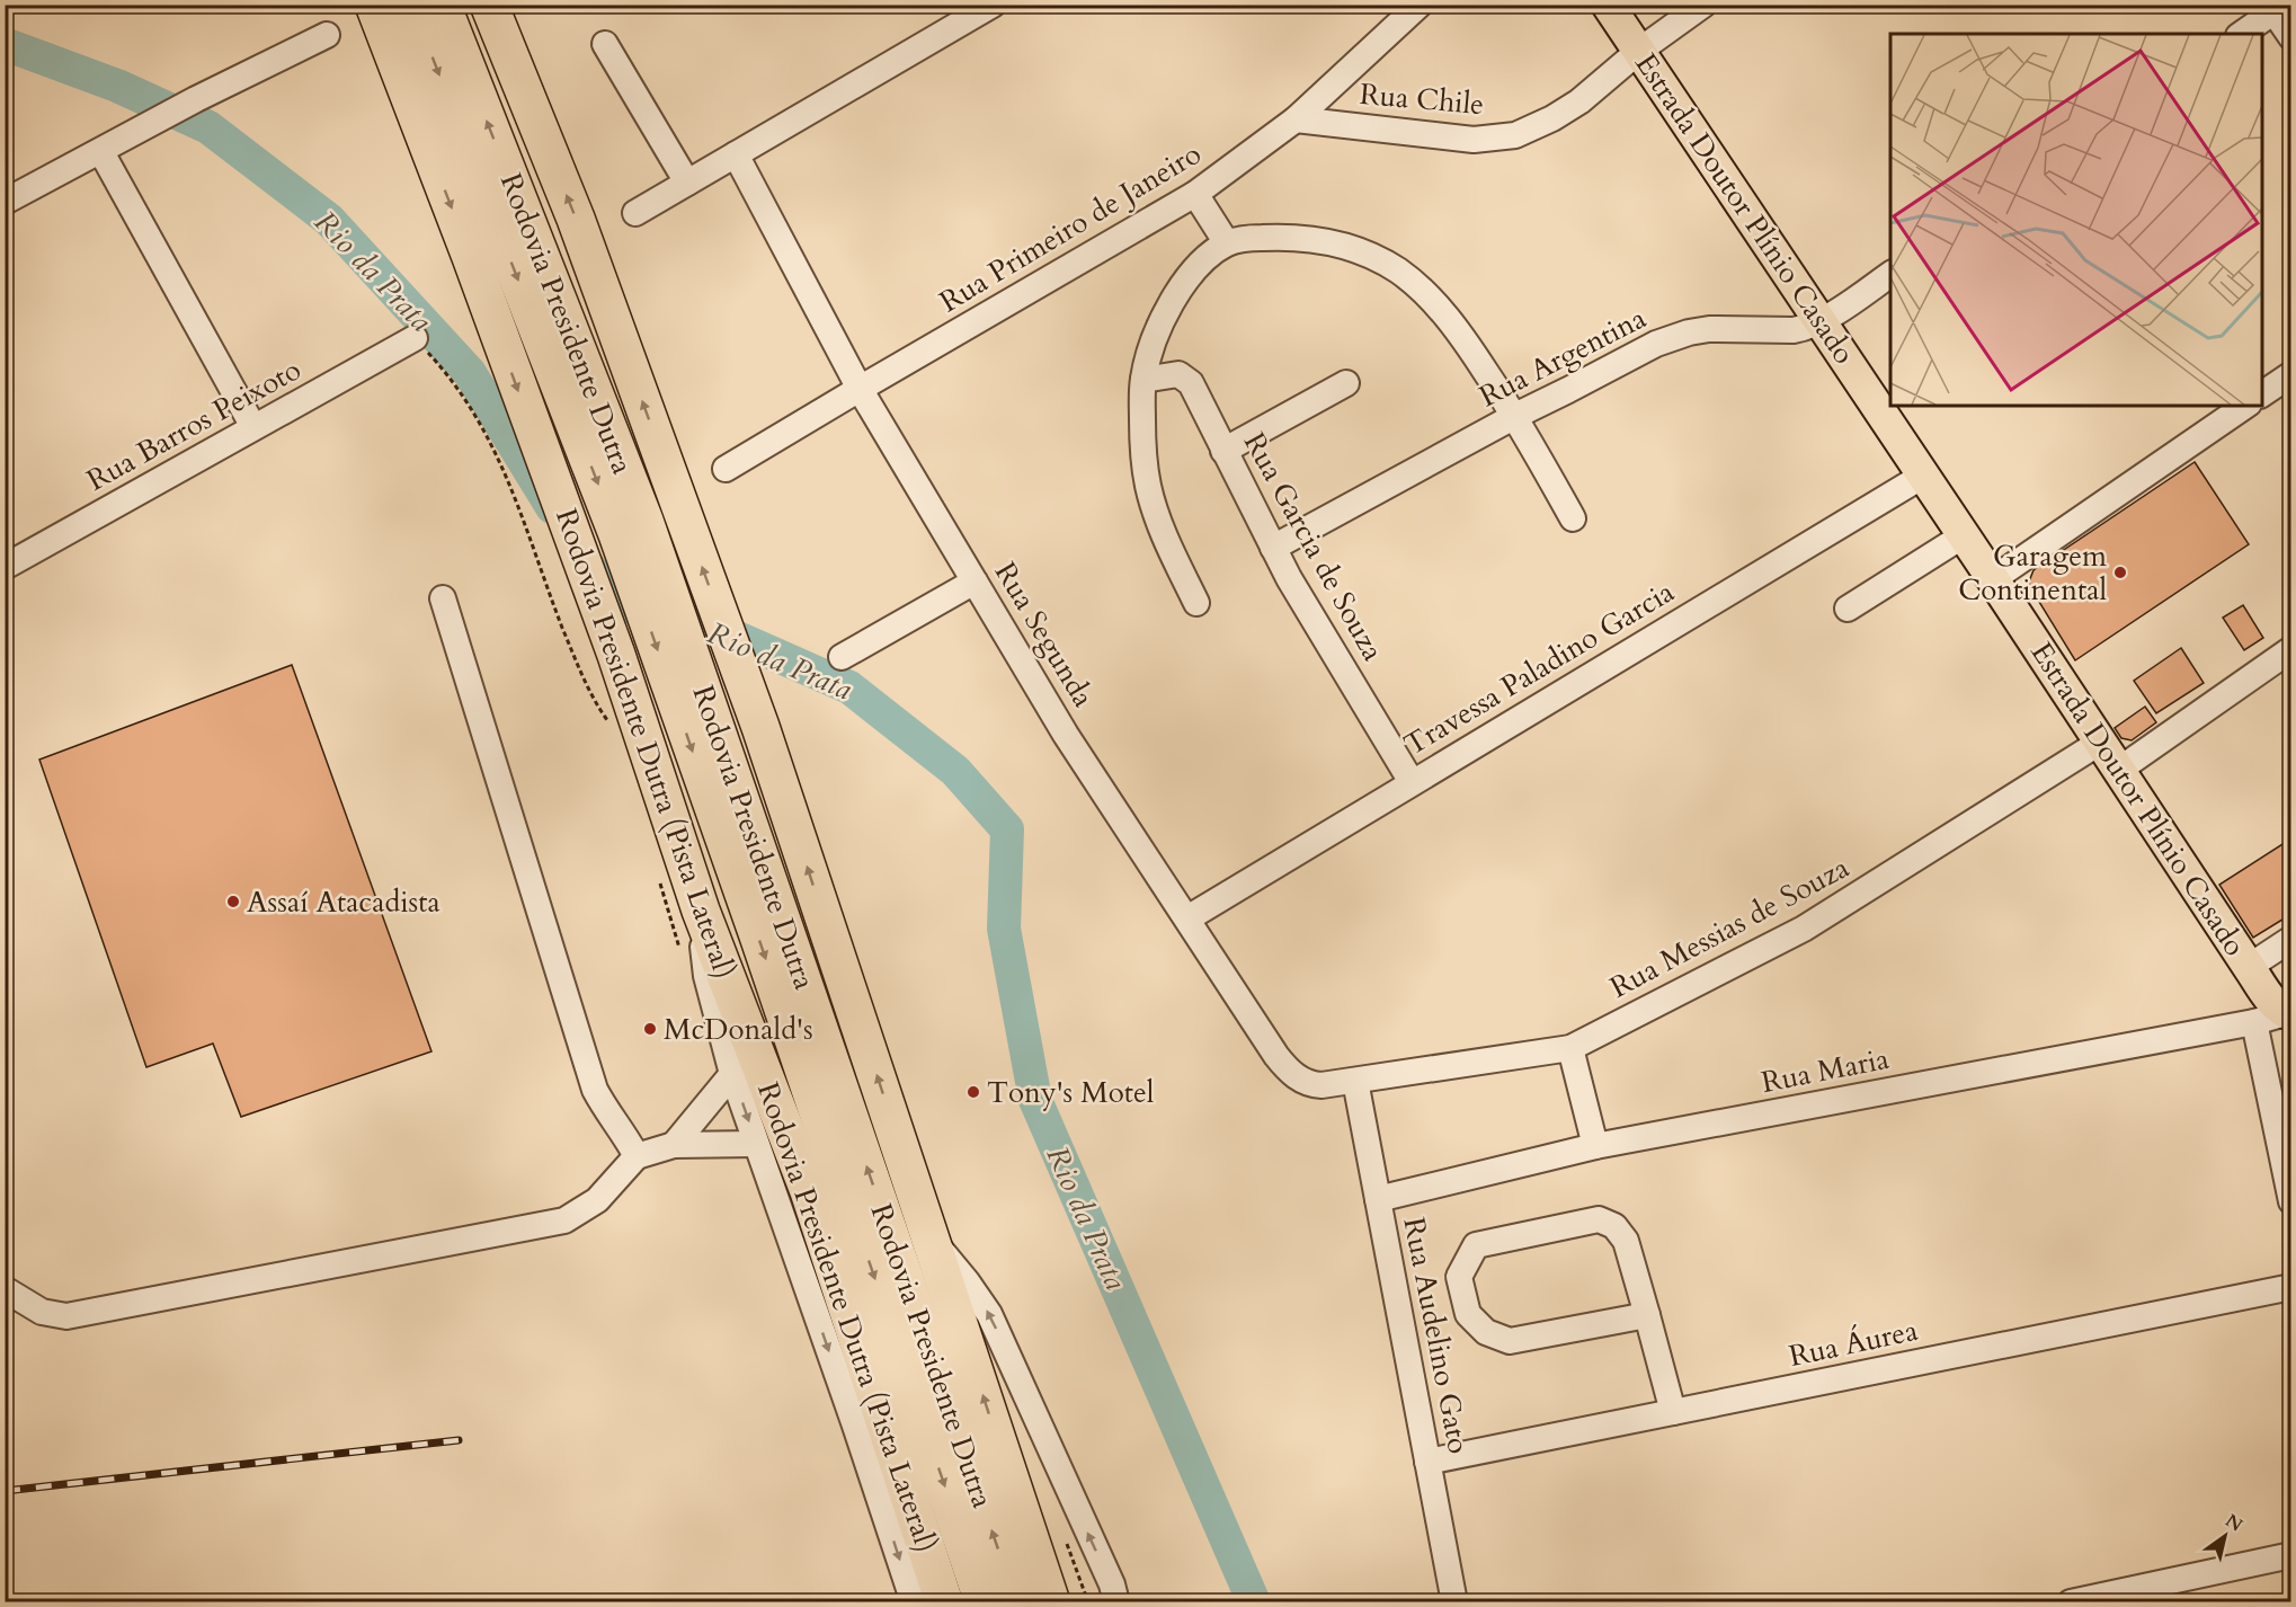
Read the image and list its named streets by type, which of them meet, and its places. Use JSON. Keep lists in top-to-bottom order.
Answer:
{
  "streets": {
    "highway": ["Rodovia Presidente Dutra", "Rodovia Presidente Dutra (Pista Lateral)"],
    "main road": ["Estrada Doutor Plínio Casado"],
    "street": [
      "Rua Chile",
      "Rua Primeiro de Janeiro",
      "Rua Argentina",
      "Rua Barros Peixoto",
      "Rua Garcia de Souza",
      "Rua Segunda",
      "Travessa Paladino Garcia",
      "Rua Messias de Souza",
      "Rua Maria",
      "Rua Audelino Gato",
      "Rua Áurea"
    ]
  },
  "crossings": [
    ["Rua Chile", "Estrada Doutor Plínio Casado"],
    ["Rua Chile", "Rua Primeiro de Janeiro"],
    ["Estrada Doutor Plínio Casado", "Rua Argentina"],
    ["Estrada Doutor Plínio Casado", "Travessa Paladino Garcia"],
    ["Estrada Doutor Plínio Casado", "Rua Messias de Souza"],
    ["Estrada Doutor Plínio Casado", "Rua Maria"],
    ["Rua Primeiro de Janeiro", "Rua Segunda"],
    ["Rua Argentina", "Rua Garcia de Souza"],
    ["Rua Garcia de Souza", "Travessa Paladino Garcia"],
    ["Rua Segunda", "Travessa Paladino Garcia"],
    ["Rua Segunda", "Rua Messias de Souza"],
    ["Rua Segunda", "Rua Audelino Gato"],
    ["Rua Messias de Souza", "Rua Audelino Gato"],
    ["Rua Maria", "Rua Audelino Gato"],
    ["Rua Audelino Gato", "Rua Áurea"]
  ],
  "water": ["Rio da Prata"],
  "places": [
    "Garagem Continental",
    "Assaí Atacadista",
    "McDonald's",
    "Tony's Motel"
  ],
  "north": "top right"
}
